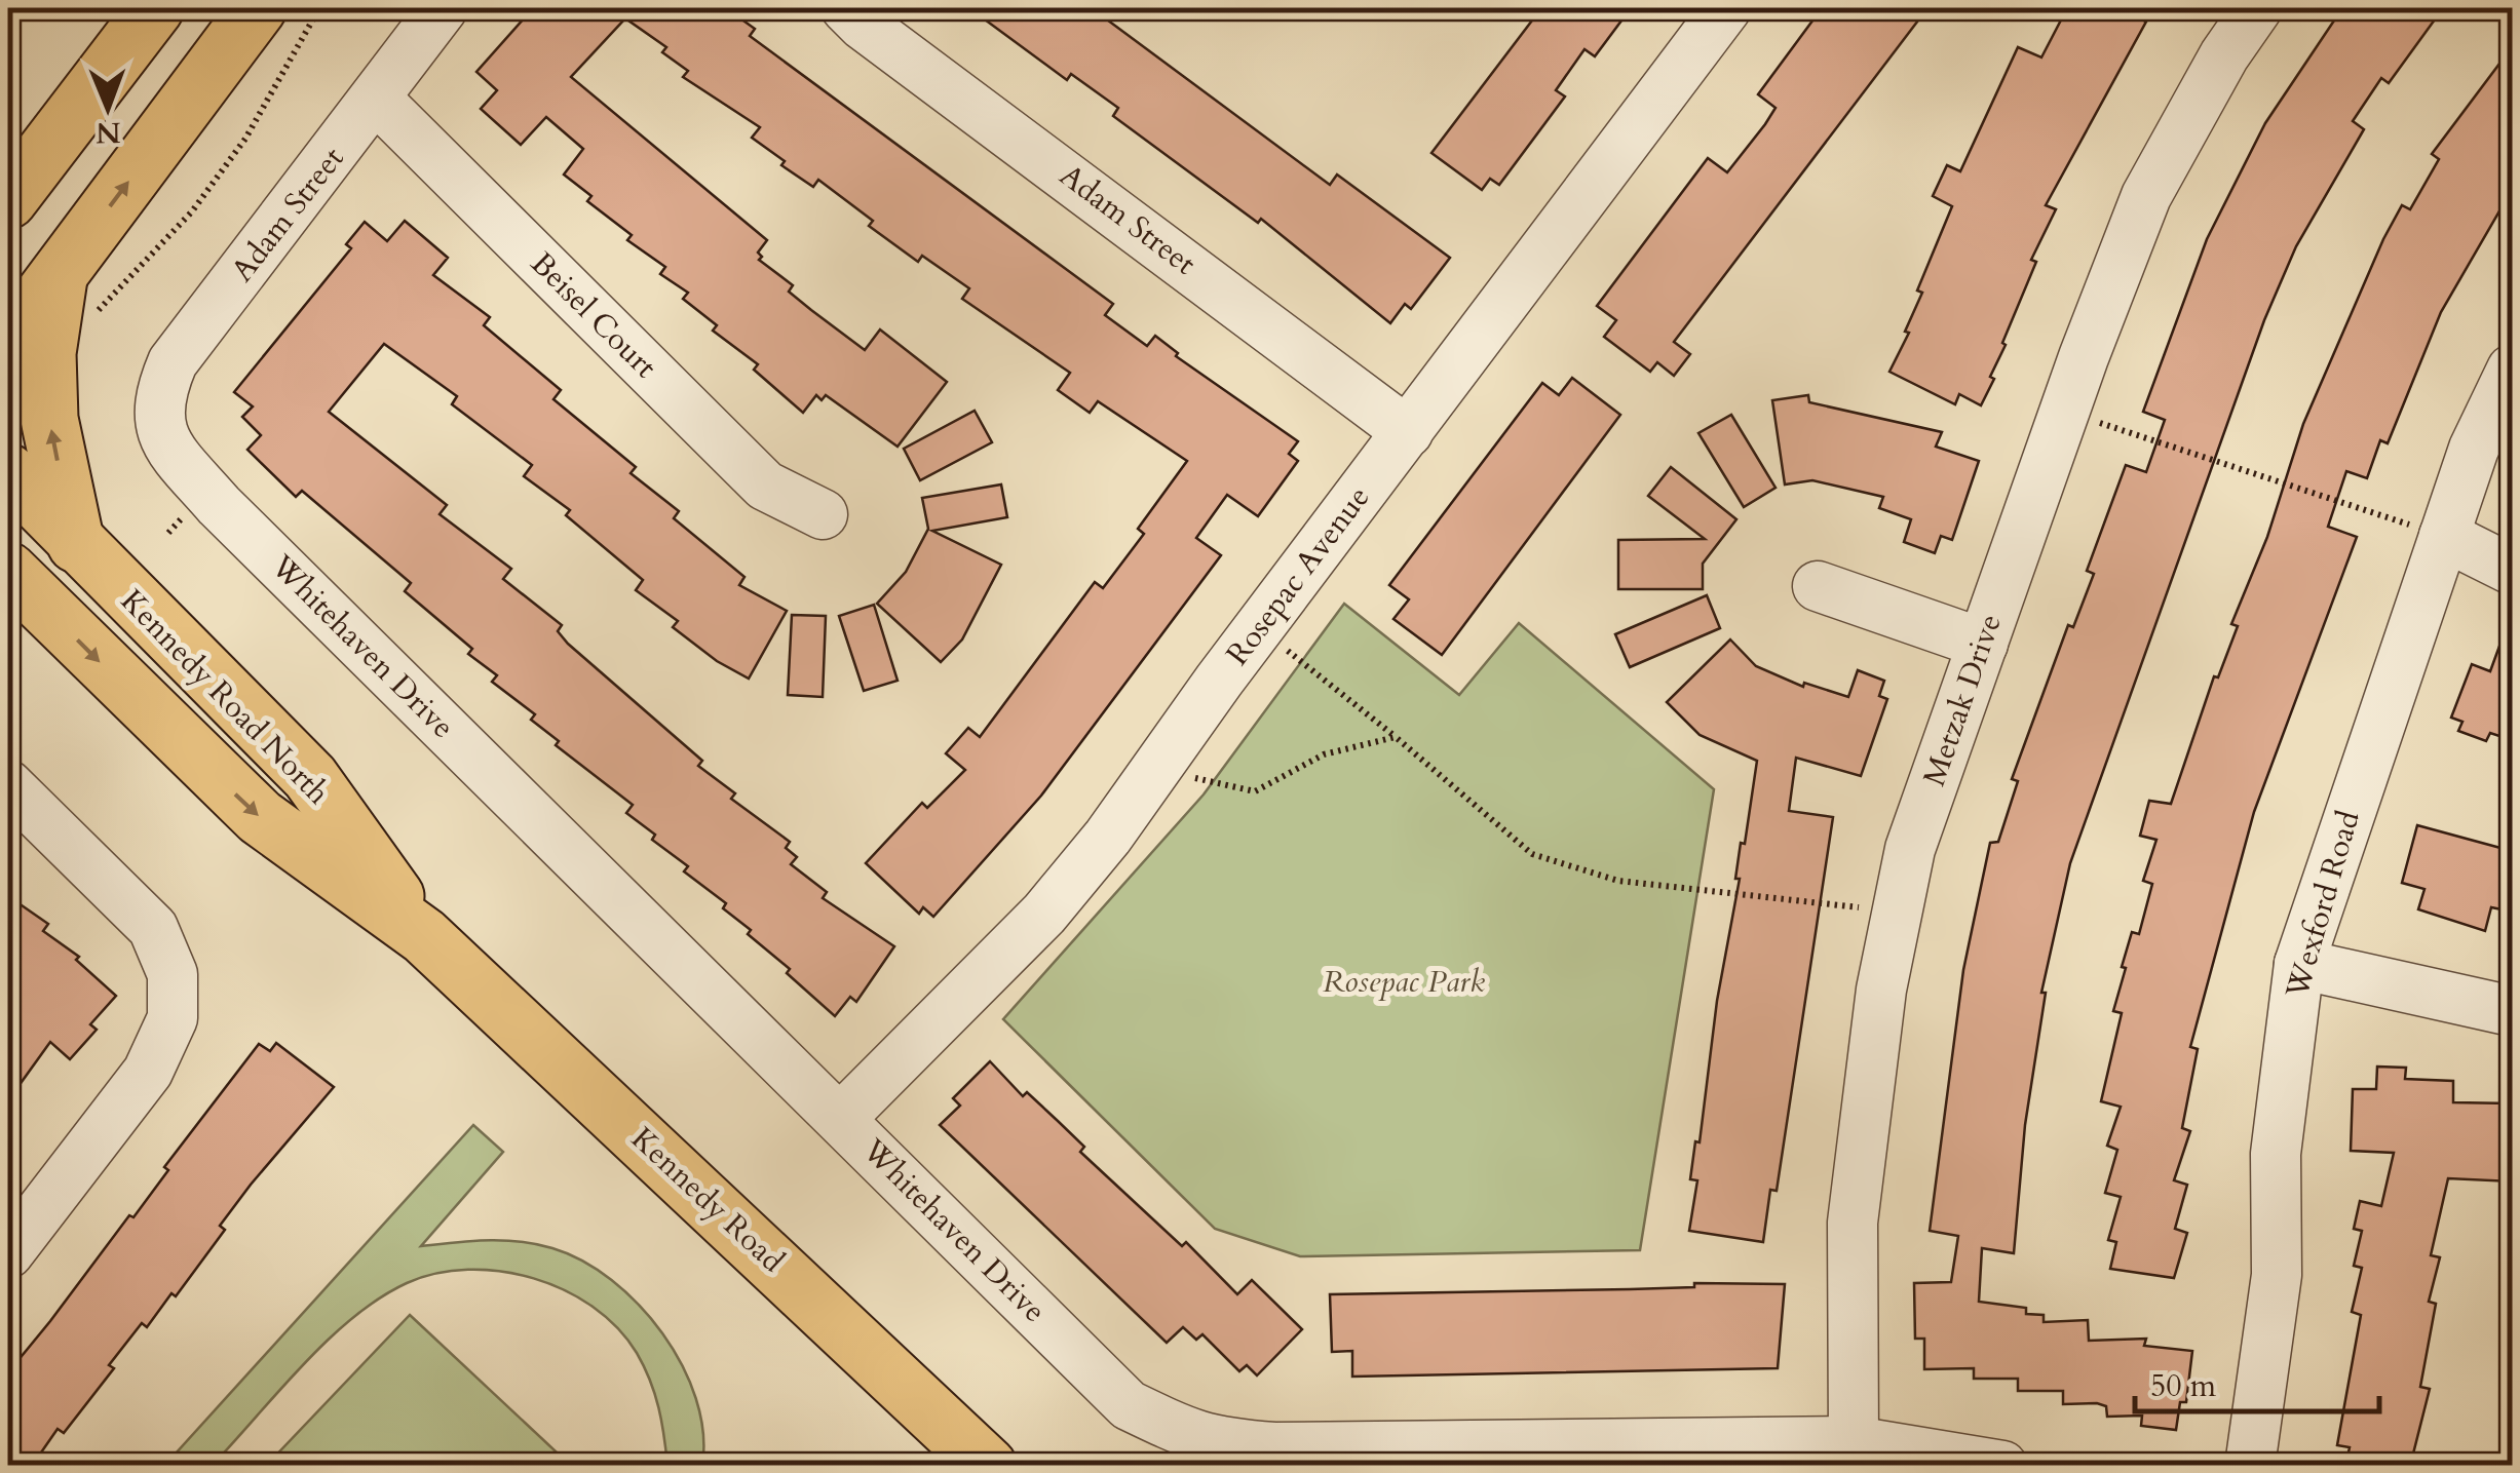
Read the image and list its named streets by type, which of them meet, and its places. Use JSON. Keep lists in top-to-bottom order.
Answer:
{
  "streets": {
    "main road": ["Kennedy Road North", "Kennedy Road"],
    "street": [
      "Adam Street",
      "Beisel Court",
      "Rosepac Avenue",
      "Whitehaven Drive",
      "Metzak Drive",
      "Wexford Road"
    ]
  },
  "crossings": [
    ["Adam Street", "Beisel Court"],
    ["Adam Street", "Rosepac Avenue"],
    ["Adam Street", "Whitehaven Drive"],
    ["Rosepac Avenue", "Whitehaven Drive"],
    ["Whitehaven Drive", "Metzak Drive"],
    ["Kennedy Road North", "Kennedy Road"]
  ],
  "parks": ["Rosepac Park"],
  "scale_bar": "50 m",
  "north": "bottom"
}
